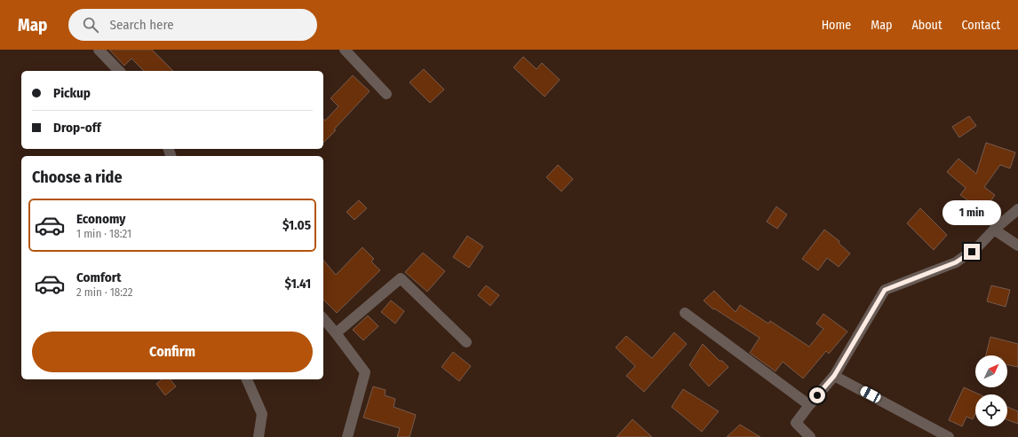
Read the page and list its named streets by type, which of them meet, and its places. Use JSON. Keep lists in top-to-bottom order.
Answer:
{
  "north": "top right",
  "page": {
    "header": "Map",
    "search": "Search here",
    "nav": [
      "Home",
      "Map",
      "About",
      "Contact"
    ],
    "banner": ["Pickup", "Drop-off"],
    "heading": "Choose a ride",
    "list": [
      {
        "name": "Economy",
        "note": "1 min · 18:21",
        "value": "$1.05"
      },
      {
        "name": "Comfort",
        "note": "2 min · 18:22",
        "value": "$1.41"
      }
    ],
    "bubble": "1 min",
    "buttons": "Confirm"
  }
}
